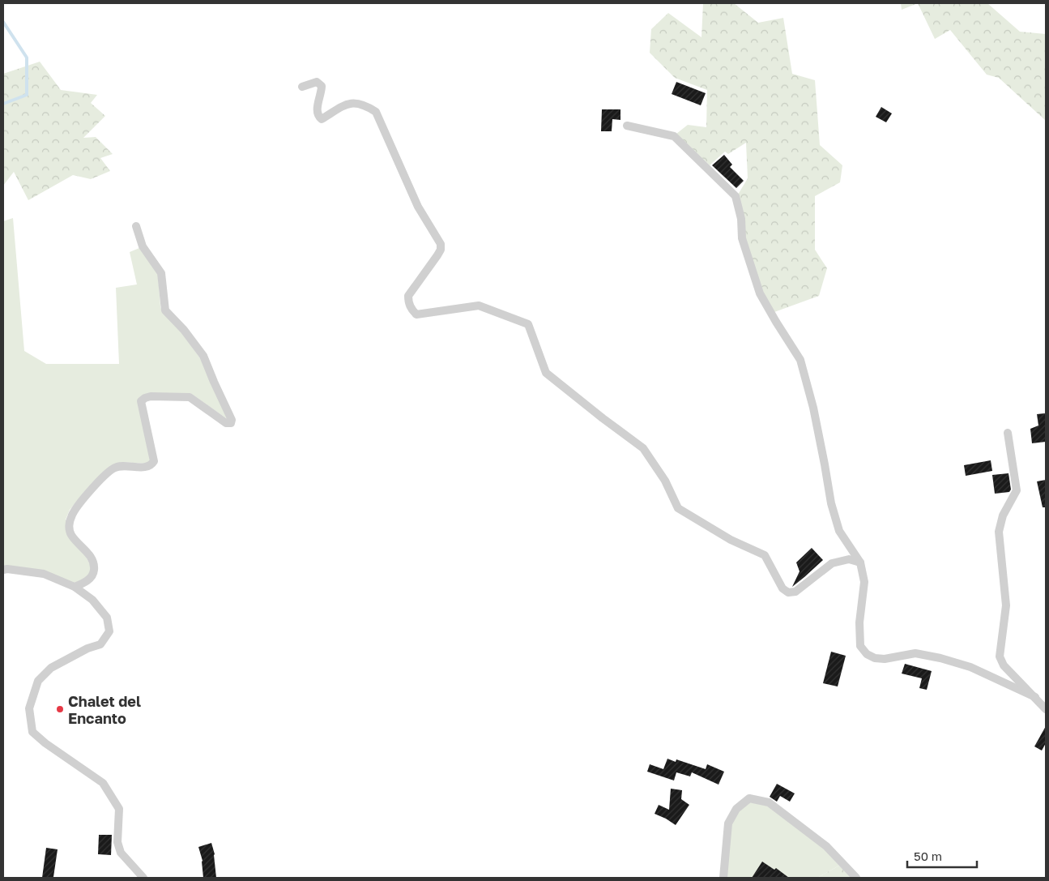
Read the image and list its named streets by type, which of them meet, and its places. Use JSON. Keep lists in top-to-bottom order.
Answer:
{
  "places": ["Chalet del Encanto"],
  "scale_bar": "50 m"
}
